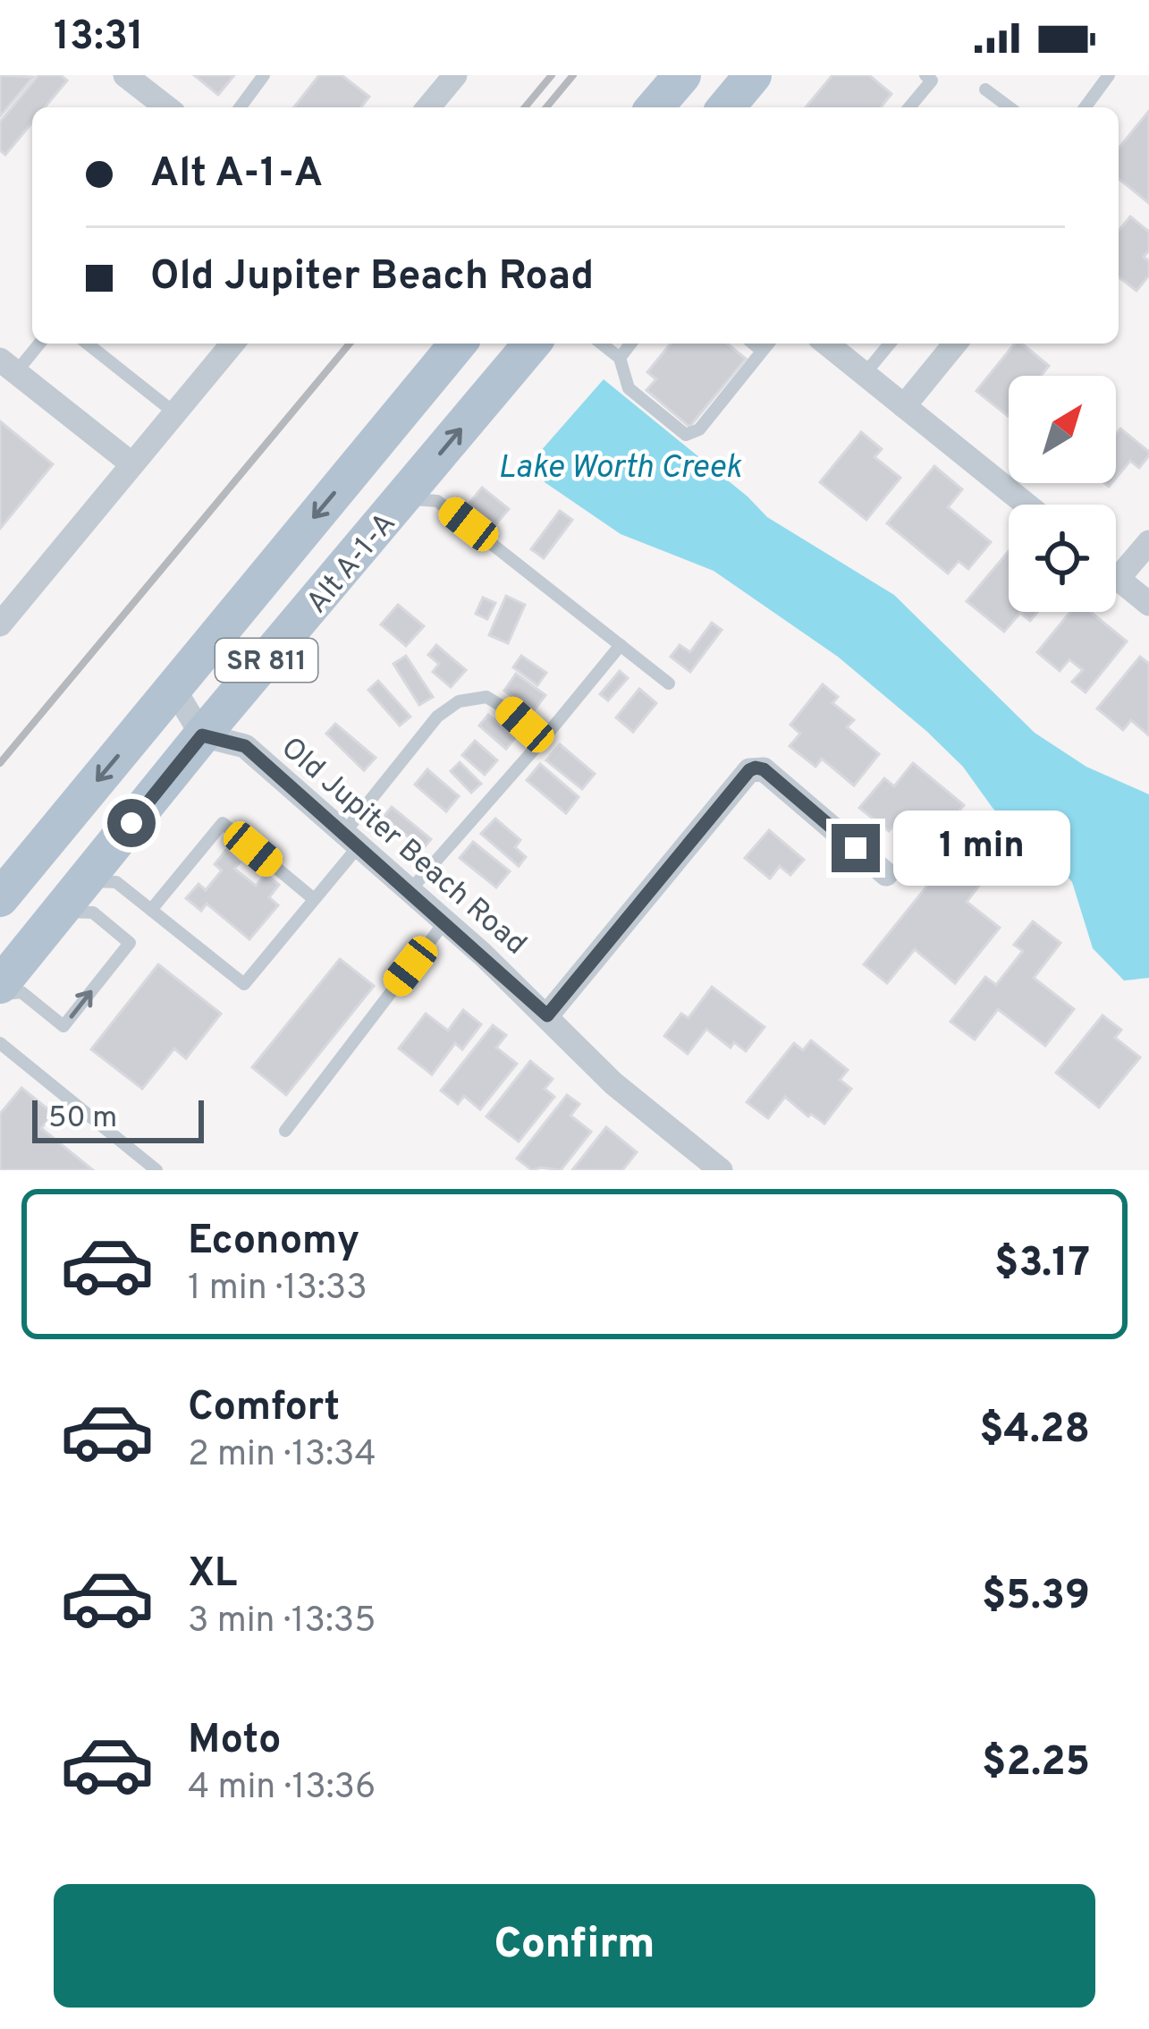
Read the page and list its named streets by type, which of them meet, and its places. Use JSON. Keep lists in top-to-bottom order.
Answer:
{
  "streets": {
    "main road": ["Alt A-1-A", "SR 811"],
    "street": ["Old Jupiter Beach Road"]
  },
  "crossings": [
    ["Alt A-1-A", "Old Jupiter Beach Road"]
  ],
  "water": ["Lake Worth Creek"],
  "scale_bar": "50 m",
  "north": "top right",
  "page": {
    "status": "13:31",
    "banner": ["Alt A-1-A", "Old Jupiter Beach Road"],
    "bubble": "1 min",
    "scale": "50 m",
    "list": [
      {
        "name": "Economy",
        "note": "1 min · 13:33",
        "value": "$3.17"
      },
      {
        "name": "Comfort",
        "note": "2 min · 13:34",
        "value": "$4.28"
      },
      {
        "name": "XL",
        "note": "3 min · 13:35",
        "value": "$5.39"
      },
      {
        "name": "Moto",
        "note": "4 min · 13:36",
        "value": "$2.25"
      }
    ],
    "buttons": "Confirm"
  }
}
